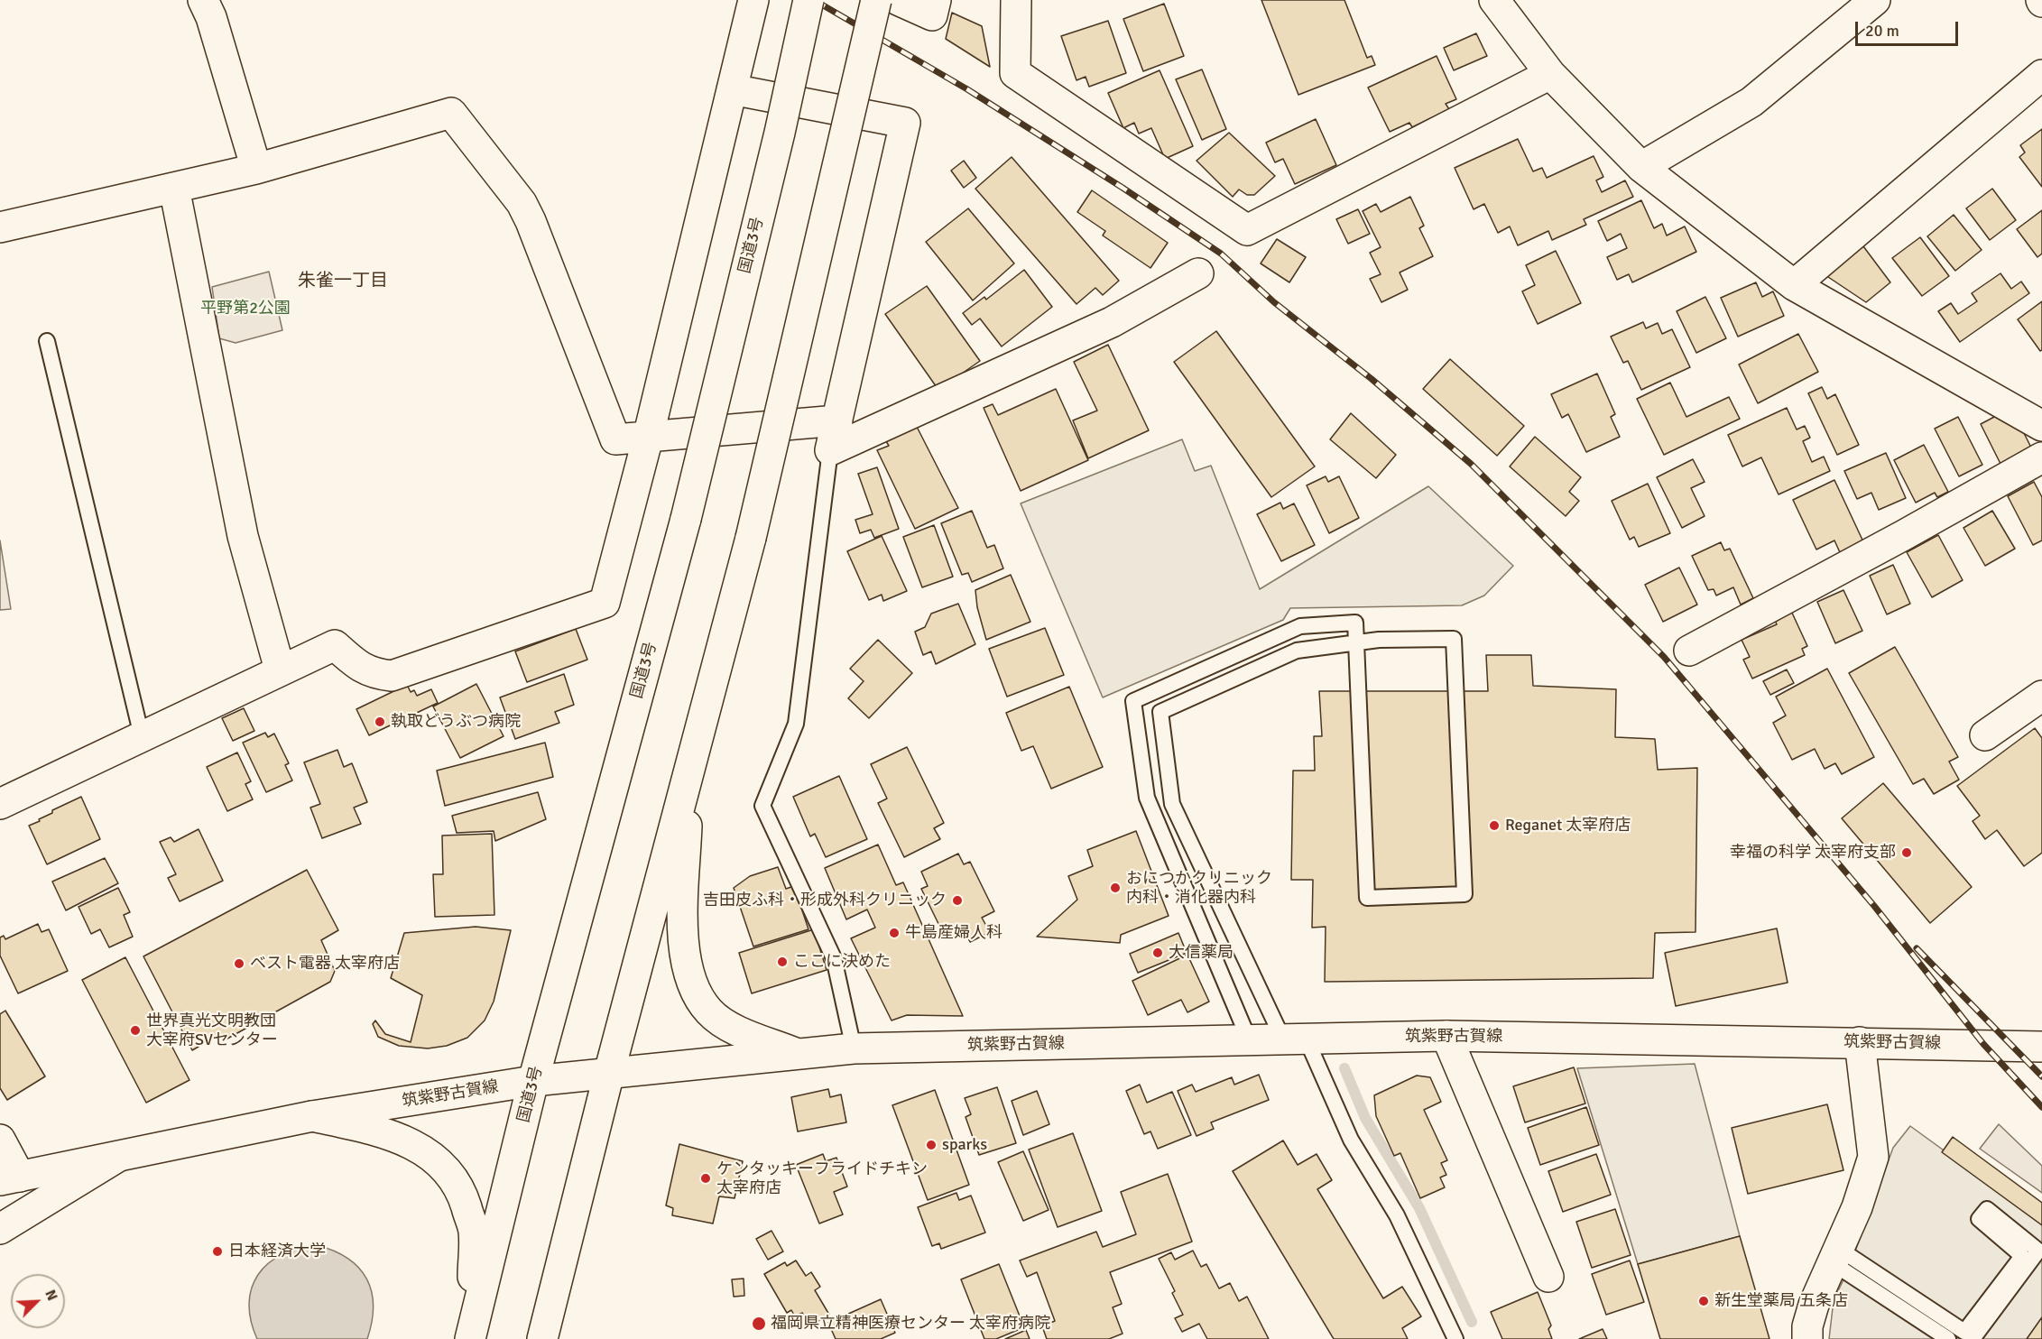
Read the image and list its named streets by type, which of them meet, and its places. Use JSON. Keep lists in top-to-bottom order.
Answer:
{
  "streets": {
    "main road": ["国道3号", "筑紫野古賀線"]
  },
  "crossings": [
    ["国道3号", "筑紫野古賀線"]
  ],
  "districts": ["朱雀一丁目"],
  "parks": ["平野第2公園"],
  "places": [
    "執取どうぶつ病院",
    "Reganet 太宰府店",
    "幸福の科学 太宰府支部",
    "おにつかクリニック 内科・消化器内科",
    "吉田皮ふ科・形成外科クリニック",
    "牛島産婦人科",
    "大信薬局",
    "ここに決めた",
    "ベスト電器 太宰府店",
    "世界真光文明教団 大宰府SVセンター",
    "sparks",
    "ケンタッキーフライドチキン 太宰府店",
    "日本経済大学",
    "新生堂薬局 五条店",
    "福岡県立精神医療センター 太宰府病院"
  ],
  "scale_bar": "20 m",
  "north": "top right"
}
